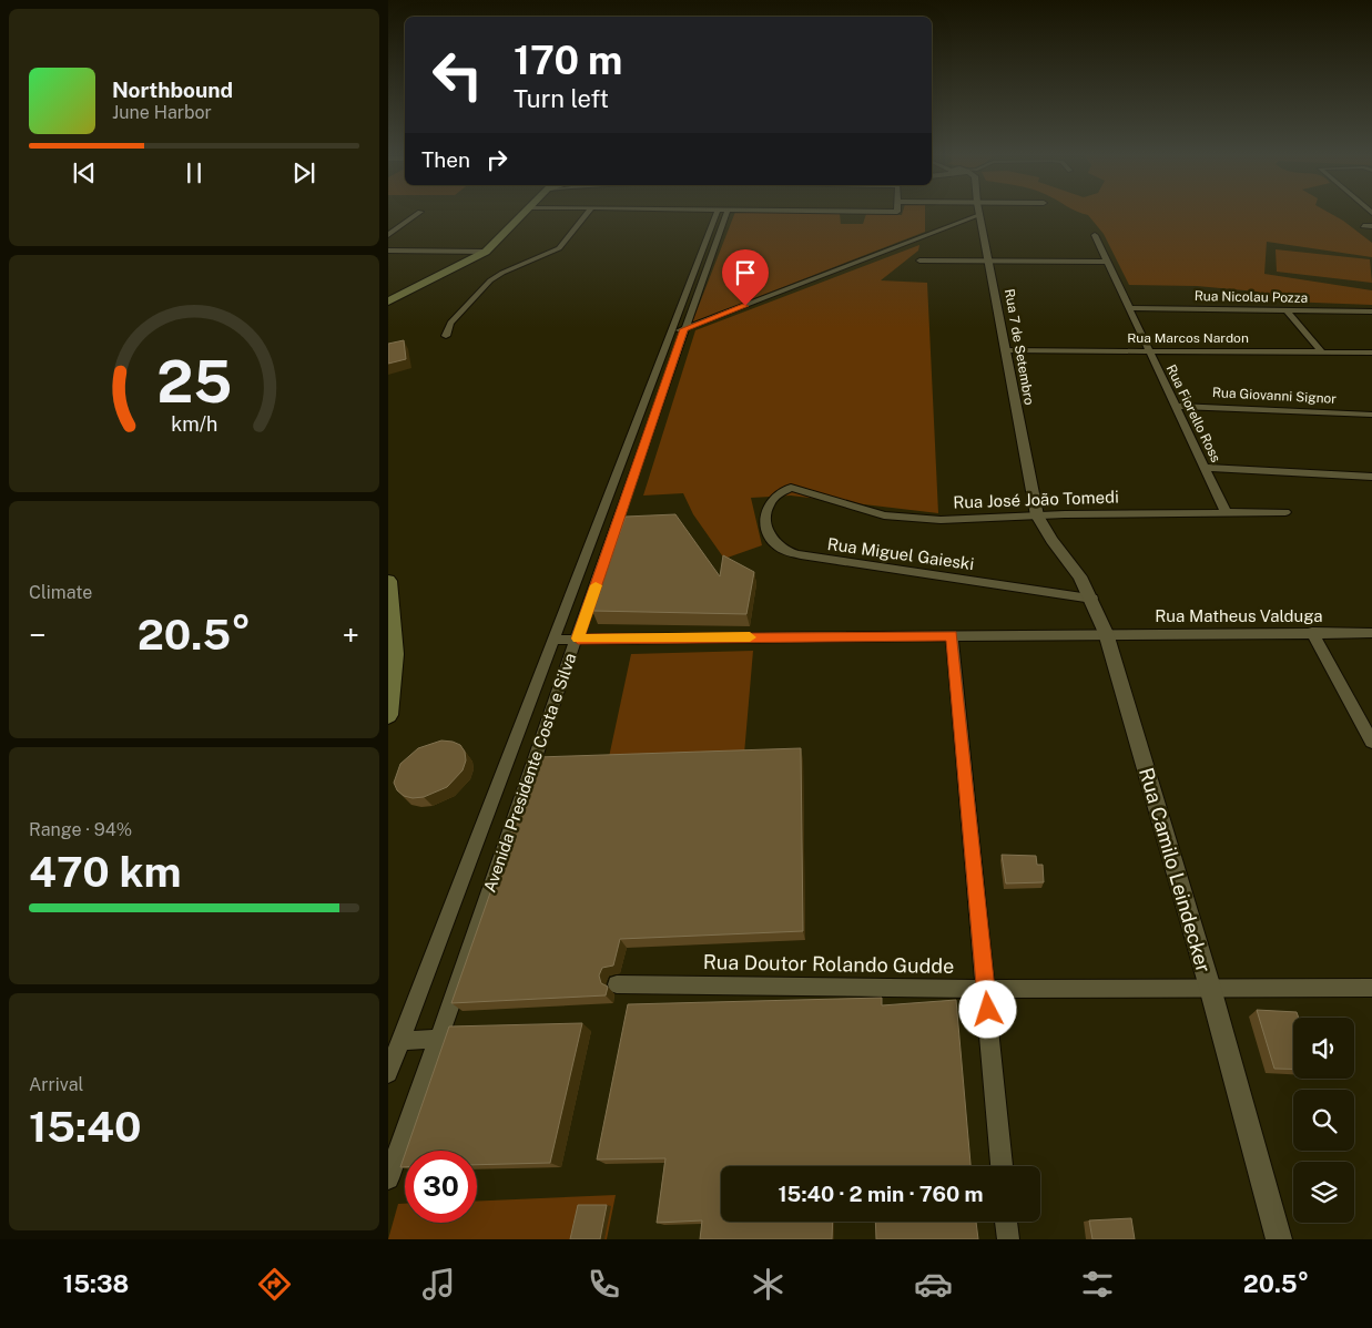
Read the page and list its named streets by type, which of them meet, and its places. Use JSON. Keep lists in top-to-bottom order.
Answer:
{
  "streets": {
    "street": [
      "Rua Nicolau Pozza",
      "Rua Marcos Nardon",
      "Rua 7 de Setembro",
      "Rua Giovanni Signor",
      "Rua Fiorello Ross",
      "Rua José João Tomedi",
      "Rua Miguel Gaieski",
      "Rua Matheus Valduga",
      "Avenida Presidente Costa e Silva",
      "Rua Camilo Leindecker",
      "Rua Doutor Rolando Gudde"
    ]
  },
  "crossings": [
    ["Rua Nicolau Pozza", "Rua Fiorello Ross"],
    ["Rua Marcos Nardon", "Rua 7 de Setembro"],
    ["Rua Marcos Nardon", "Rua Fiorello Ross"],
    ["Rua 7 de Setembro", "Rua José João Tomedi"],
    ["Rua 7 de Setembro", "Rua Camilo Leindecker"],
    ["Rua Giovanni Signor", "Rua Fiorello Ross"],
    ["Rua Fiorello Ross", "Rua José João Tomedi"],
    ["Rua José João Tomedi", "Rua Miguel Gaieski"],
    ["Rua José João Tomedi", "Rua Camilo Leindecker"],
    ["Rua Miguel Gaieski", "Rua Camilo Leindecker"],
    ["Rua Matheus Valduga", "Avenida Presidente Costa e Silva"],
    ["Rua Matheus Valduga", "Rua Camilo Leindecker"],
    ["Rua Camilo Leindecker", "Rua Doutor Rolando Gudde"]
  ],
  "page": {
    "turn": ["170 m", "Turn left"],
    "song": ["Northbound", "June Harbor"],
    "then": "Then",
    "tile": [
      "Climate",
      ["Range · 94%", "470 km"],
      ["Arrival", "15:40"]
    ],
    "heat": ["−", "20.5°", "+"],
    "limit": "30",
    "trip": "15:40 · 2 min · 760 m",
    "tabs": ["15:38", "20.5°"],
    "gauge": ["25", "km/h"]
  }
}
